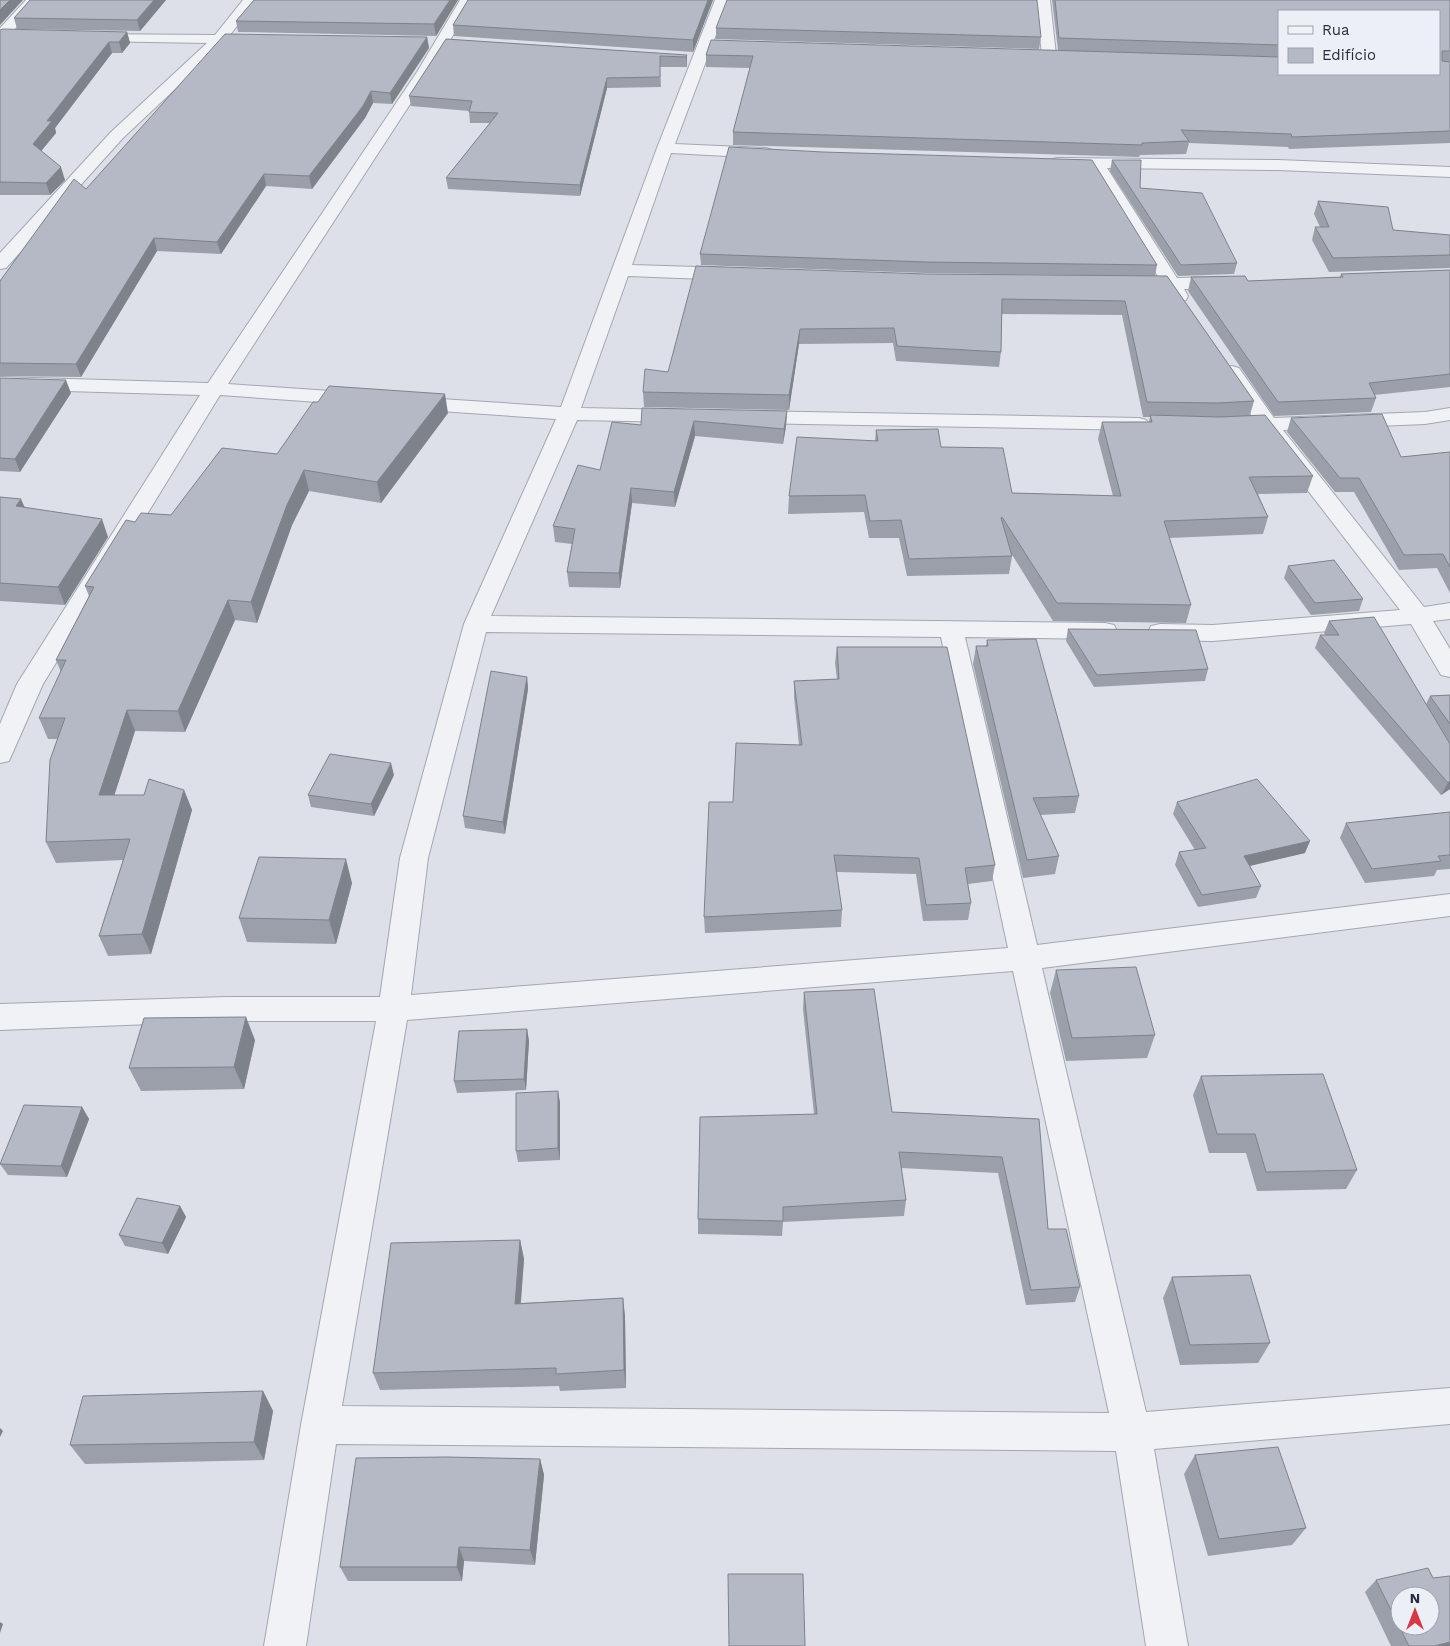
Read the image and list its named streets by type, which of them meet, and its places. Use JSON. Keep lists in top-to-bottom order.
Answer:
{
  "legend": ["Rua", "Edifício"],
  "north": "top"
}
